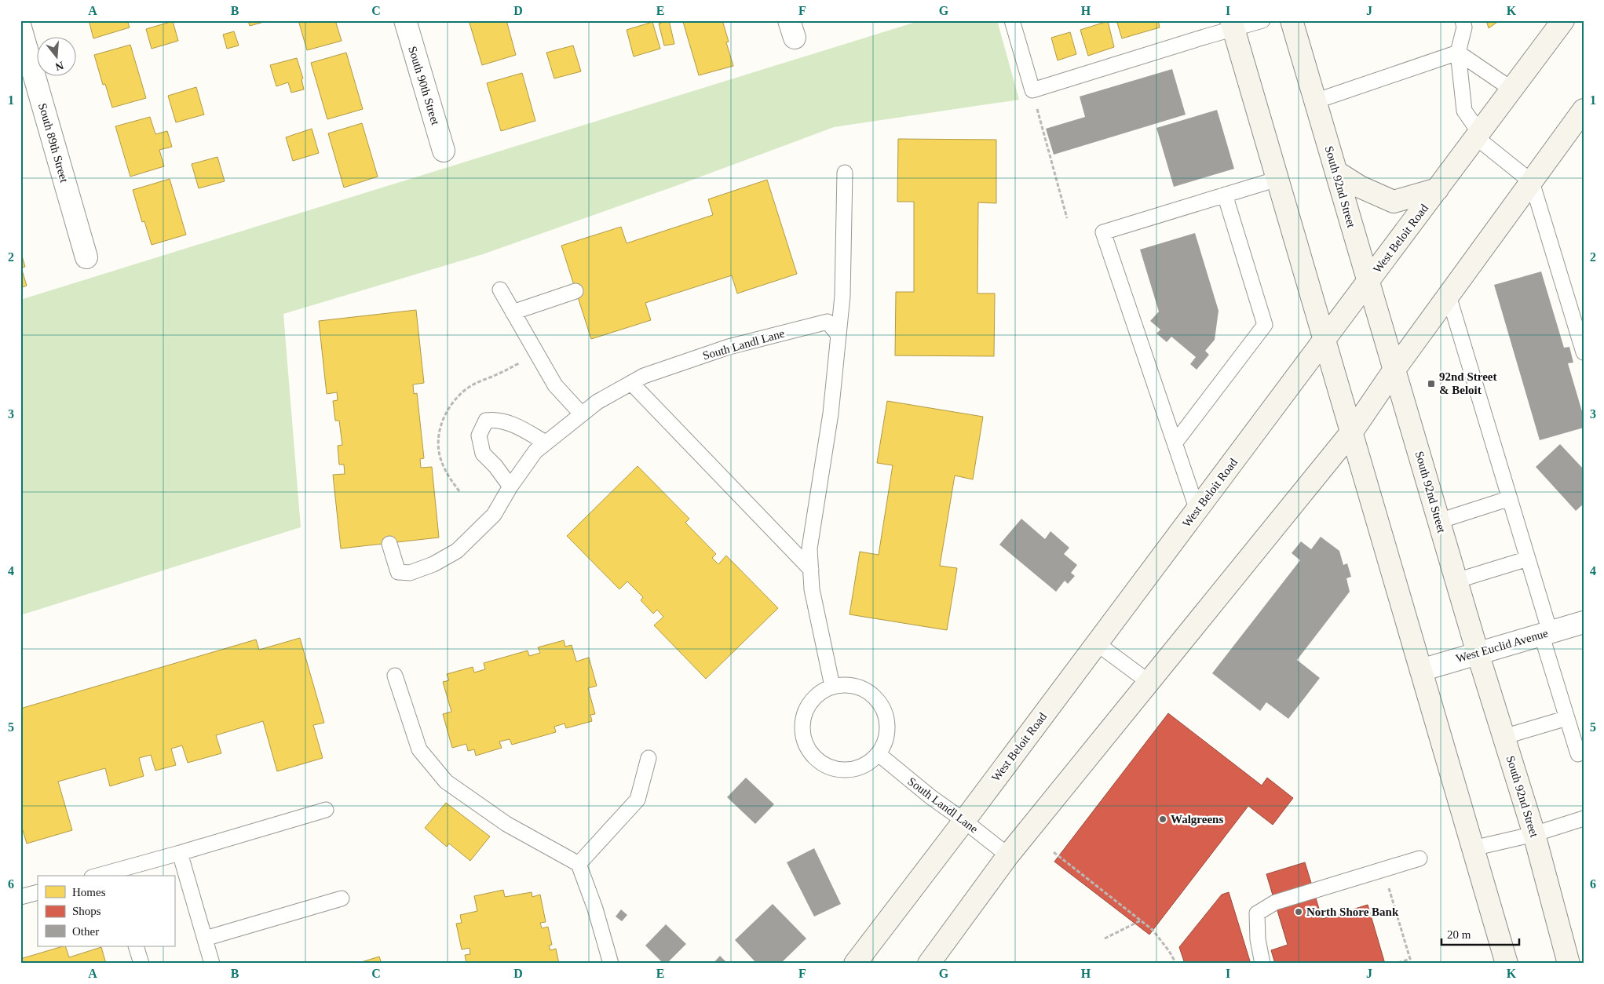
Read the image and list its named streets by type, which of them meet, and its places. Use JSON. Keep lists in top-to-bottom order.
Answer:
{
  "streets": {
    "main road": ["South 92nd Street", "West Beloit Road"],
    "street": ["South 90th Street", "South 89th Street", "West Euclid Avenue"],
    "lane": ["South Landl Lane"]
  },
  "crossings": [
    ["South 92nd Street", "West Beloit Road"],
    ["South 92nd Street", "West Euclid Avenue"],
    ["West Beloit Road", "South Landl Lane"]
  ],
  "places": {
    "transit": ["92nd Street & Beloit"],
    "other": ["Walgreens", "North Shore Bank"]
  },
  "legend": ["Homes", "Shops", "Other"],
  "scale_bar": "20 m",
  "north": "bottom",
  "grid": {
    "columns": [
      "A",
      "B",
      "C",
      "D",
      "E",
      "F",
      "G",
      "H",
      "I",
      "J",
      "K"
    ],
    "rows": [
      "1",
      "2",
      "3",
      "4",
      "5",
      "6"
    ]
  }
}
